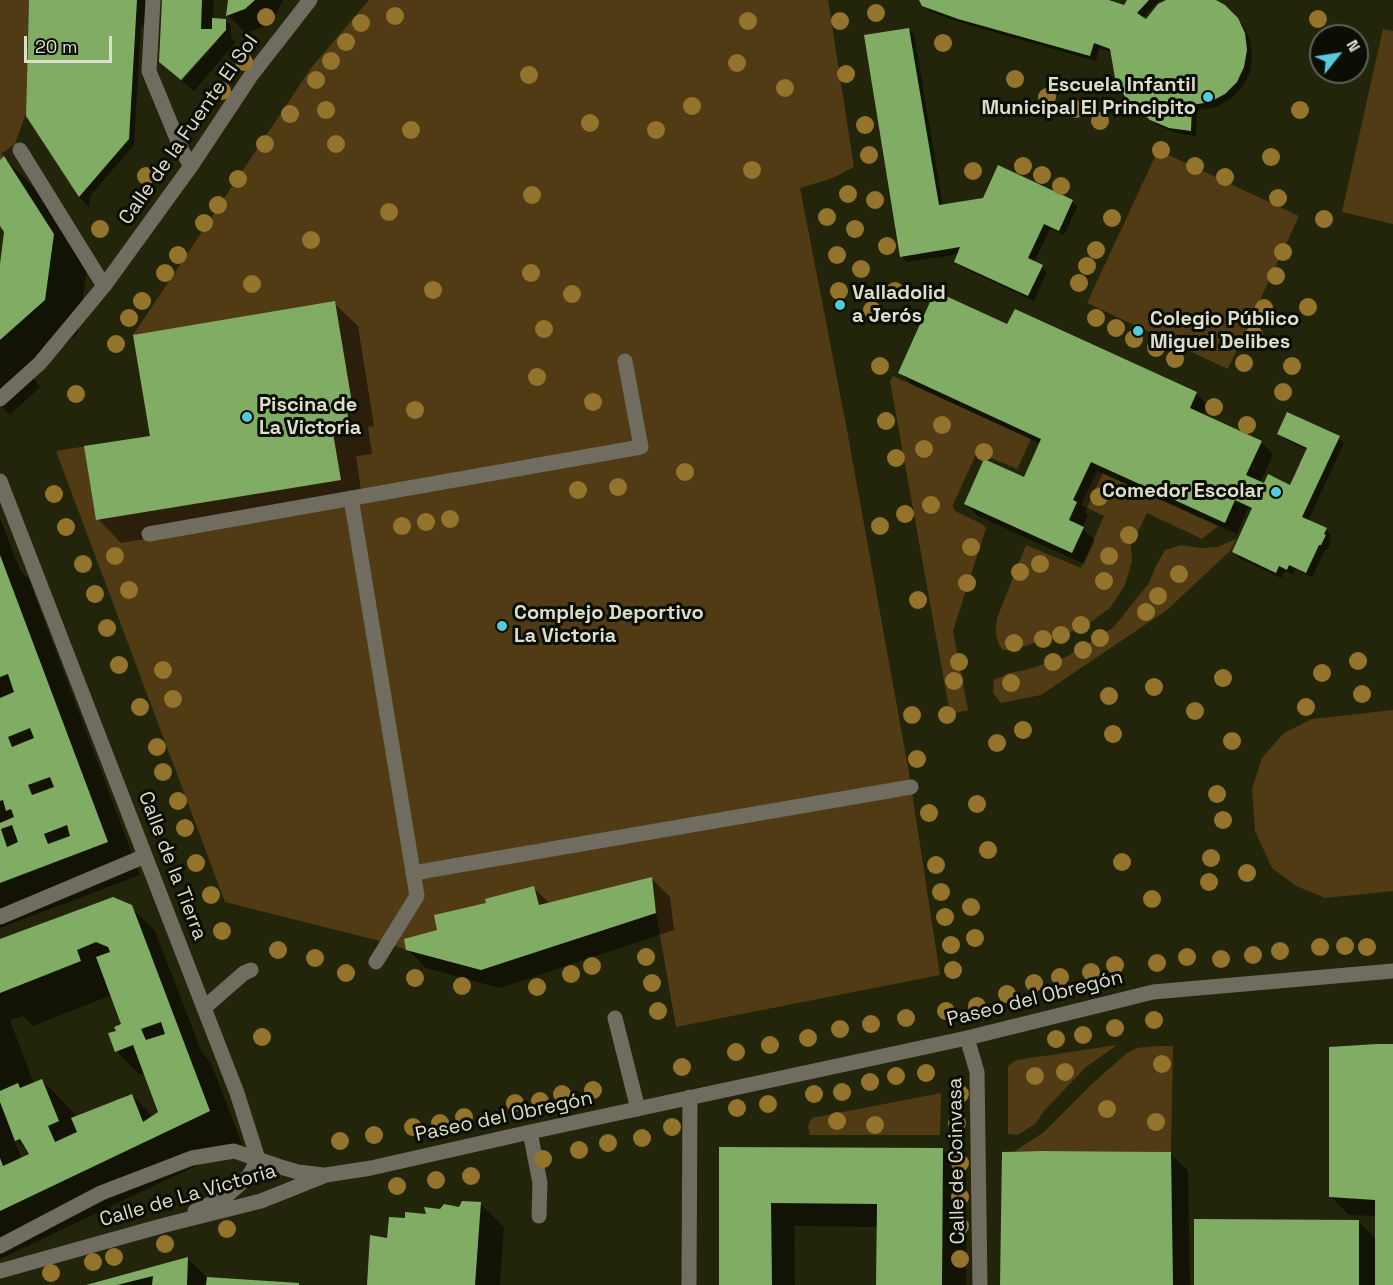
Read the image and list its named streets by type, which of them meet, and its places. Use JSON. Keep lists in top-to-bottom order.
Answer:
{
  "streets": {
    "street": [
      "Calle de la Fuente El Sol",
      "Calle de la Tierra",
      "Paseo del Obregón",
      "Calle de Coinvasa",
      "Calle de La Victoria"
    ]
  },
  "crossings": [
    ["Calle de la Tierra", "Calle de La Victoria"],
    ["Paseo del Obregón", "Calle de Coinvasa"],
    ["Paseo del Obregón", "Calle de La Victoria"]
  ],
  "places": [
    "Escuela Infantil Municipal El Principito",
    "Valladolid a Jerós",
    "Colegio Público Miguel Delibes",
    "Piscina de La Victoria",
    "Comedor Escolar",
    "Complejo Deportivo La Victoria"
  ],
  "scale_bar": "20 m",
  "north": "top right"
}
